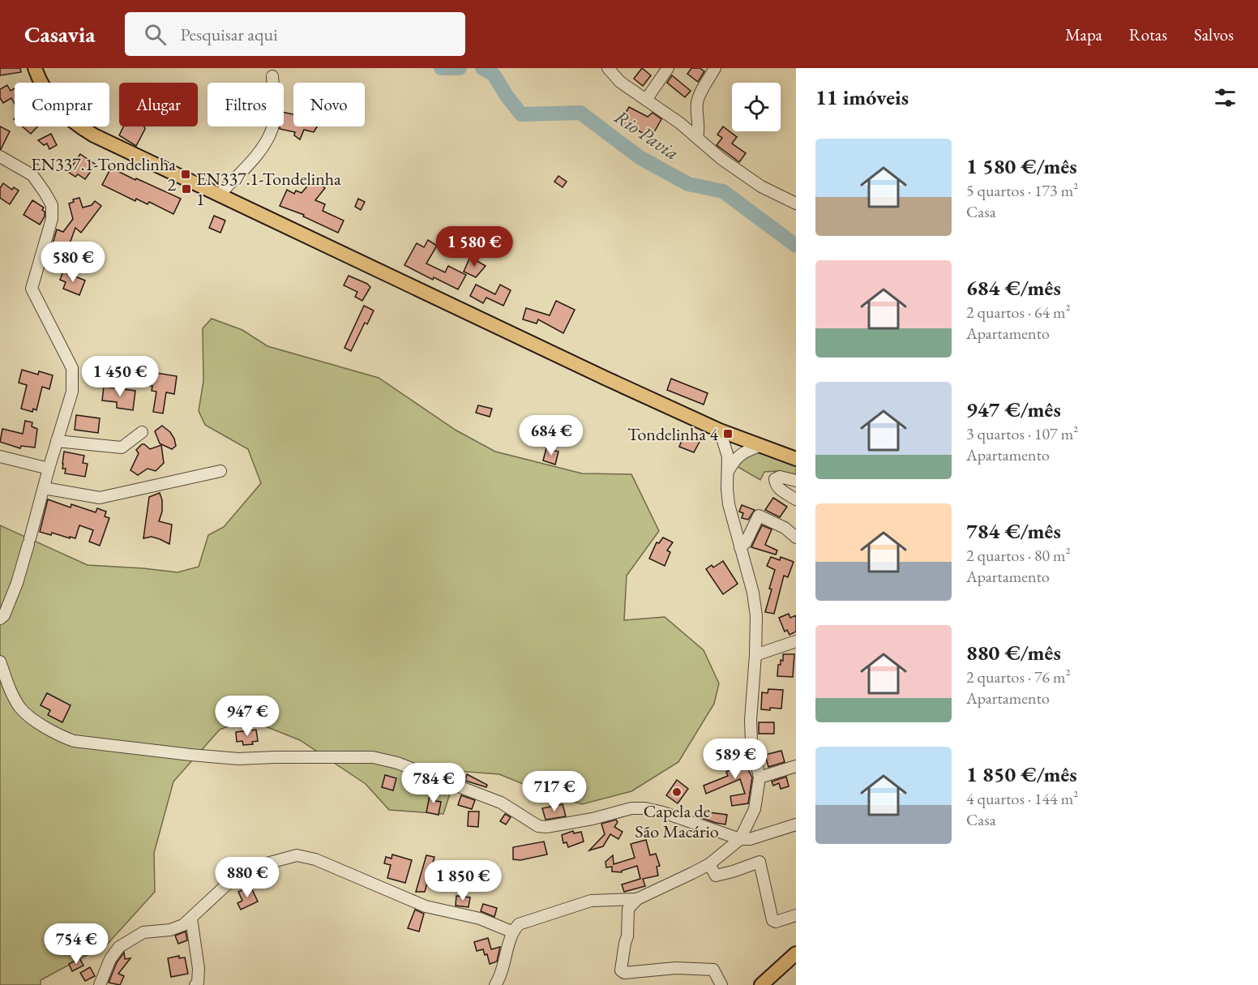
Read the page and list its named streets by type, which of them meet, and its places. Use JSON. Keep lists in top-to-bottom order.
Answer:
{
  "water": ["Rio Pavia"],
  "places": {
    "transit": ["EN337.1-Tondelinha 2", "EN337.1-Tondelinha 1", "Tondelinha 4"],
    "other": ["Capela de São Macário"]
  },
  "page": {
    "header": "Casavia",
    "search": "Pesquisar aqui",
    "nav": ["Mapa", "Rotas", "Salvos"],
    "heading": "11 imóveis",
    "chip": [
      "Comprar",
      "Alugar",
      "Filtros",
      "Novo"
    ],
    "list": [
      {
        "name": "1 580 €/mês",
        "note": "5 quartos · 173 m² · Casa"
      },
      {
        "name": "684 €/mês",
        "note": "2 quartos · 64 m² · Apartamento"
      },
      {
        "name": "947 €/mês",
        "note": "3 quartos · 107 m² · Apartamento"
      },
      {
        "name": "784 €/mês",
        "note": "2 quartos · 80 m² · Apartamento"
      },
      {
        "name": "880 €/mês",
        "note": "2 quartos · 76 m² · Apartamento"
      },
      {
        "name": "1 850 €/mês",
        "note": "4 quartos · 144 m² · Casa"
      }
    ],
    "price": [
      "1 580 €",
      "580 €",
      "1 450 €",
      "684 €",
      "947 €",
      "589 €",
      "784 €",
      "717 €",
      "880 €",
      "1 850 €",
      "754 €"
    ]
  }
}
